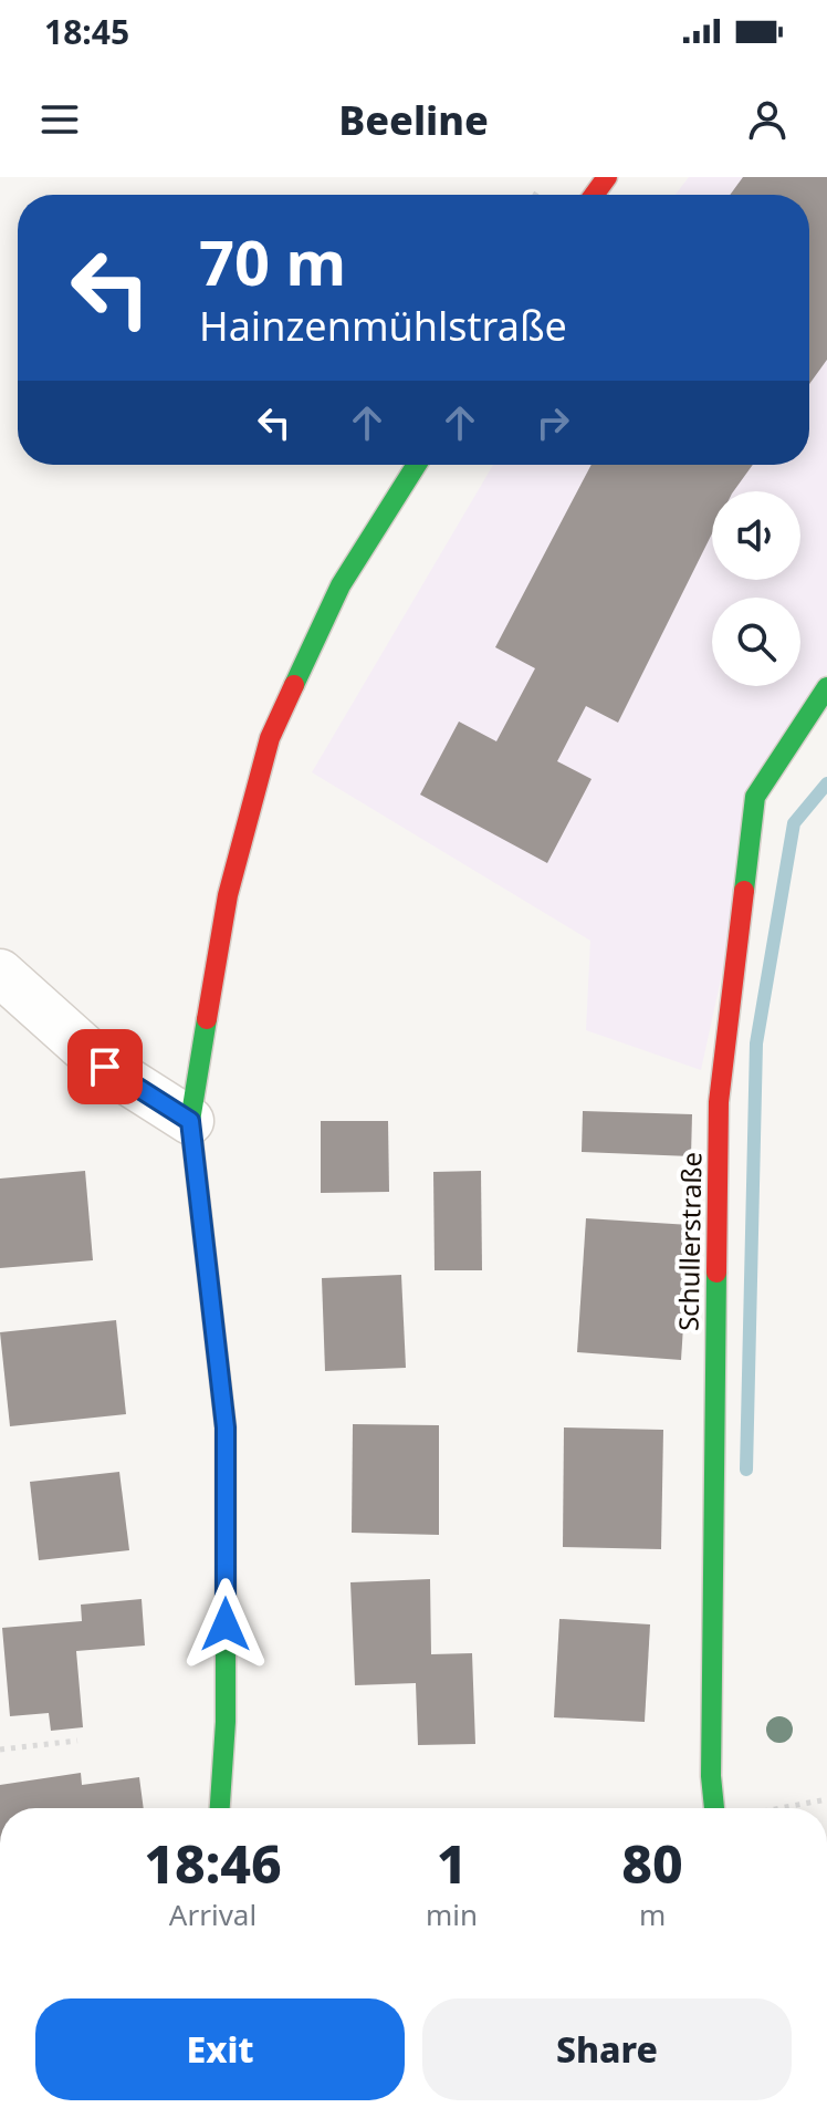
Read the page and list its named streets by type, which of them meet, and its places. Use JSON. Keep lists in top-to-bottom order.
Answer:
{
  "streets": {
    "main road": ["Schullerstraße"]
  },
  "page": {
    "status": "18:45",
    "header": "Beeline",
    "turn": ["70 m", "Hainzenmühlstraße"],
    "eta": [
      "18:46",
      "Arrival",
      "1",
      "min",
      "80",
      "m"
    ],
    "buttons": ["Exit", "Share"]
  }
}
